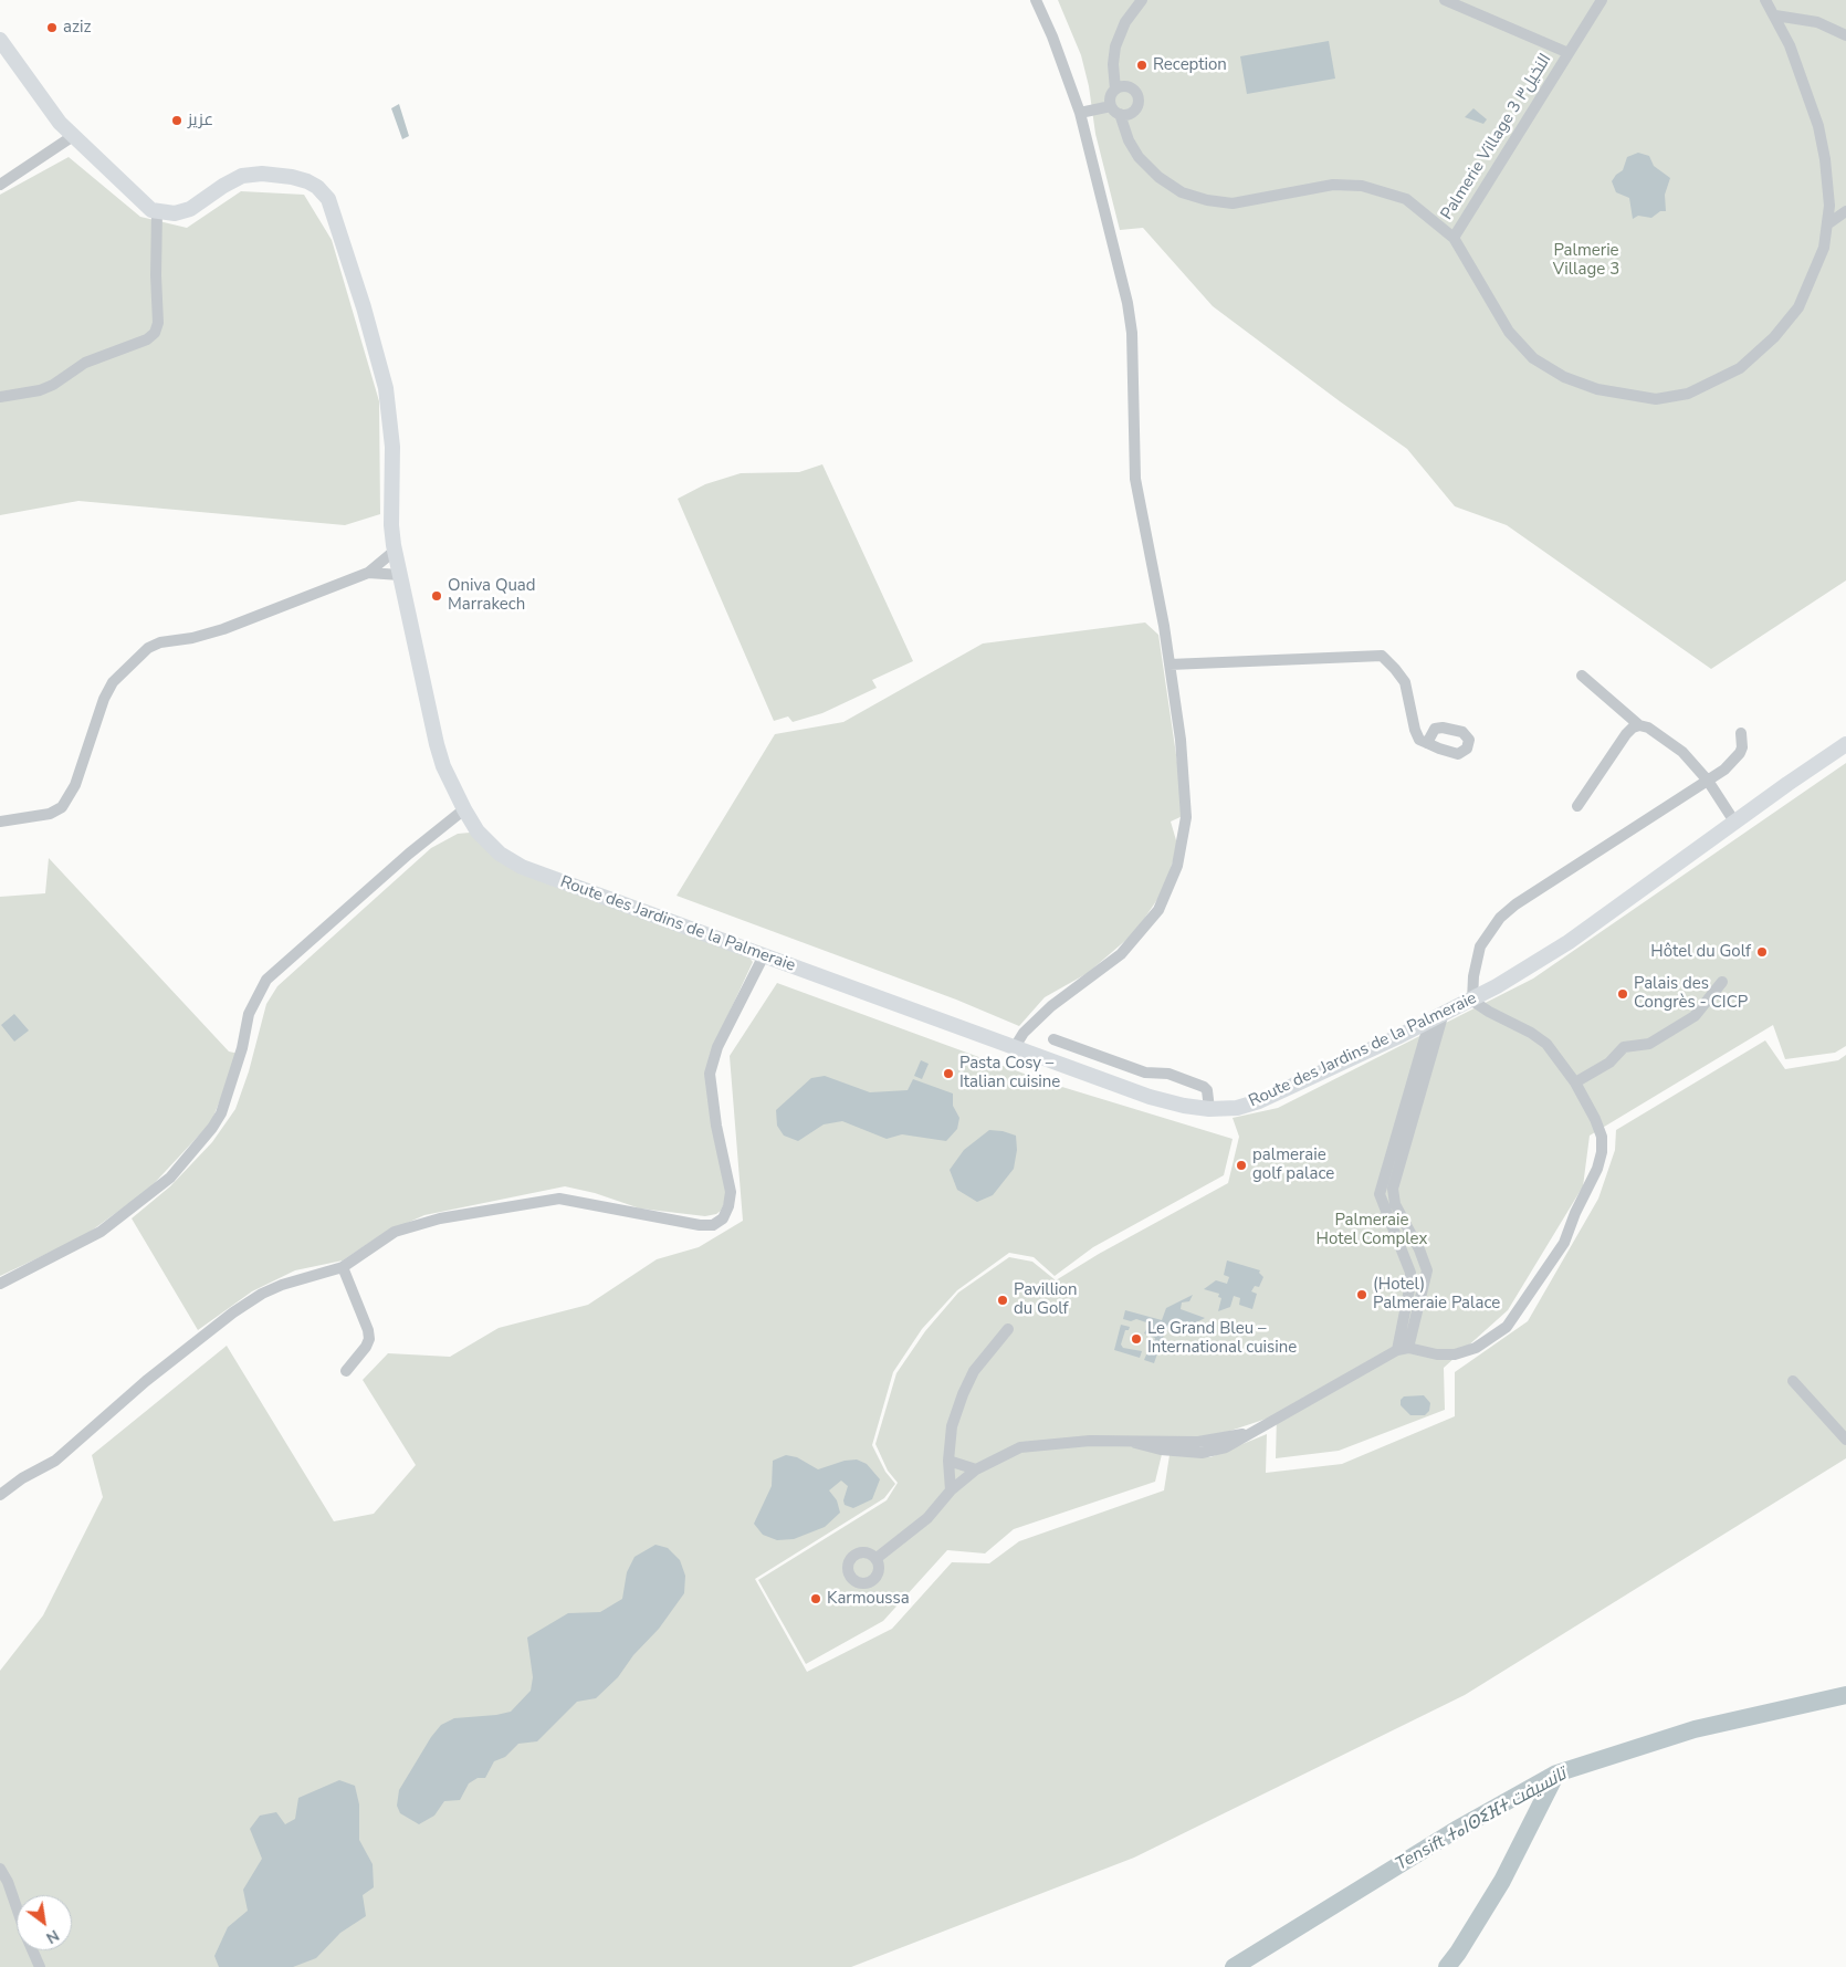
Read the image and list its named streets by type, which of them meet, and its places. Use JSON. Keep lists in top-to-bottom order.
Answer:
{
  "streets": {
    "street": ["Palmerie Village 3 النخيل٣", "Route des Jardins de la Palmeraie"]
  },
  "water": ["Tensift ⵜⴰⵏⵙⵉⴼⵜ تانسيفت"],
  "parks": ["Palmerie Village 3", "Palmeraie Hotel Complex"],
  "places": [
    "aziz",
    "Reception",
    "عزيز",
    "Oniva Quad Marrakech",
    "Hôtel du Golf",
    "Palais des Congrès - CICP",
    "Pasta Cosy – Italian cuisine",
    "palmeraie golf palace",
    "(Hotel) Palmeraie Palace",
    "Pavillion du Golf",
    "Le Grand Bleu – International cuisine",
    "Karmoussa"
  ],
  "north": "bottom right"
}
